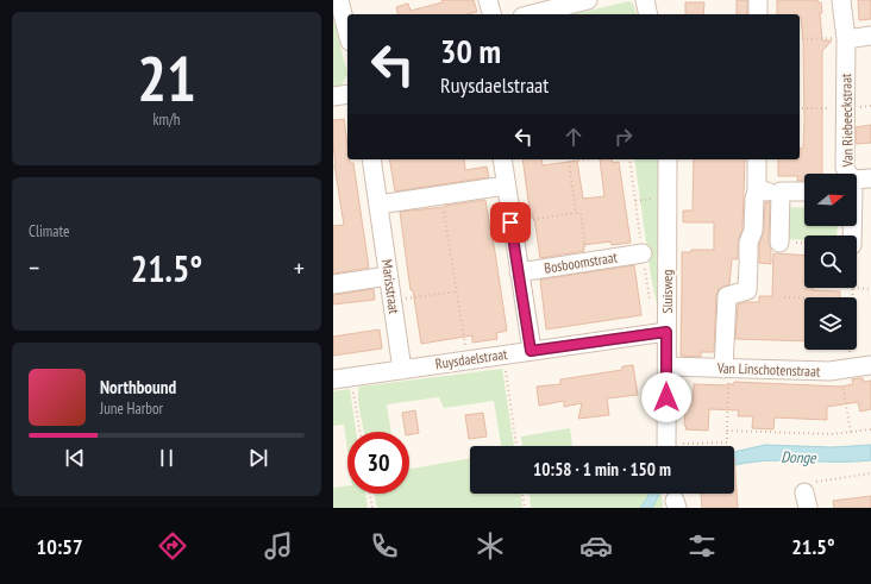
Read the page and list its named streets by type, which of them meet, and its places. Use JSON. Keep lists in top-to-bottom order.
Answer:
{
  "streets": {
    "street": [
      "Van Riebeeckstraat",
      "Bosboomstraat",
      "Marisstraat",
      "Sluisweg",
      "Ruysdaelstraat",
      "Van Linschotenstraat"
    ]
  },
  "crossings": [
    ["Marisstraat", "Ruysdaelstraat"],
    ["Sluisweg", "Ruysdaelstraat"],
    ["Sluisweg", "Van Linschotenstraat"]
  ],
  "water": ["Donge"],
  "north": "right",
  "page": {
    "tile": [
      ["21", "km/h"],
      "Climate"
    ],
    "turn": ["30 m", "Ruysdaelstraat"],
    "heat": ["−", "21.5°", "+"],
    "song": ["Northbound", "June Harbor"],
    "limit": "30",
    "trip": "10:58 · 1 min · 150 m",
    "tabs": ["10:57", "21.5°"]
  }
}
